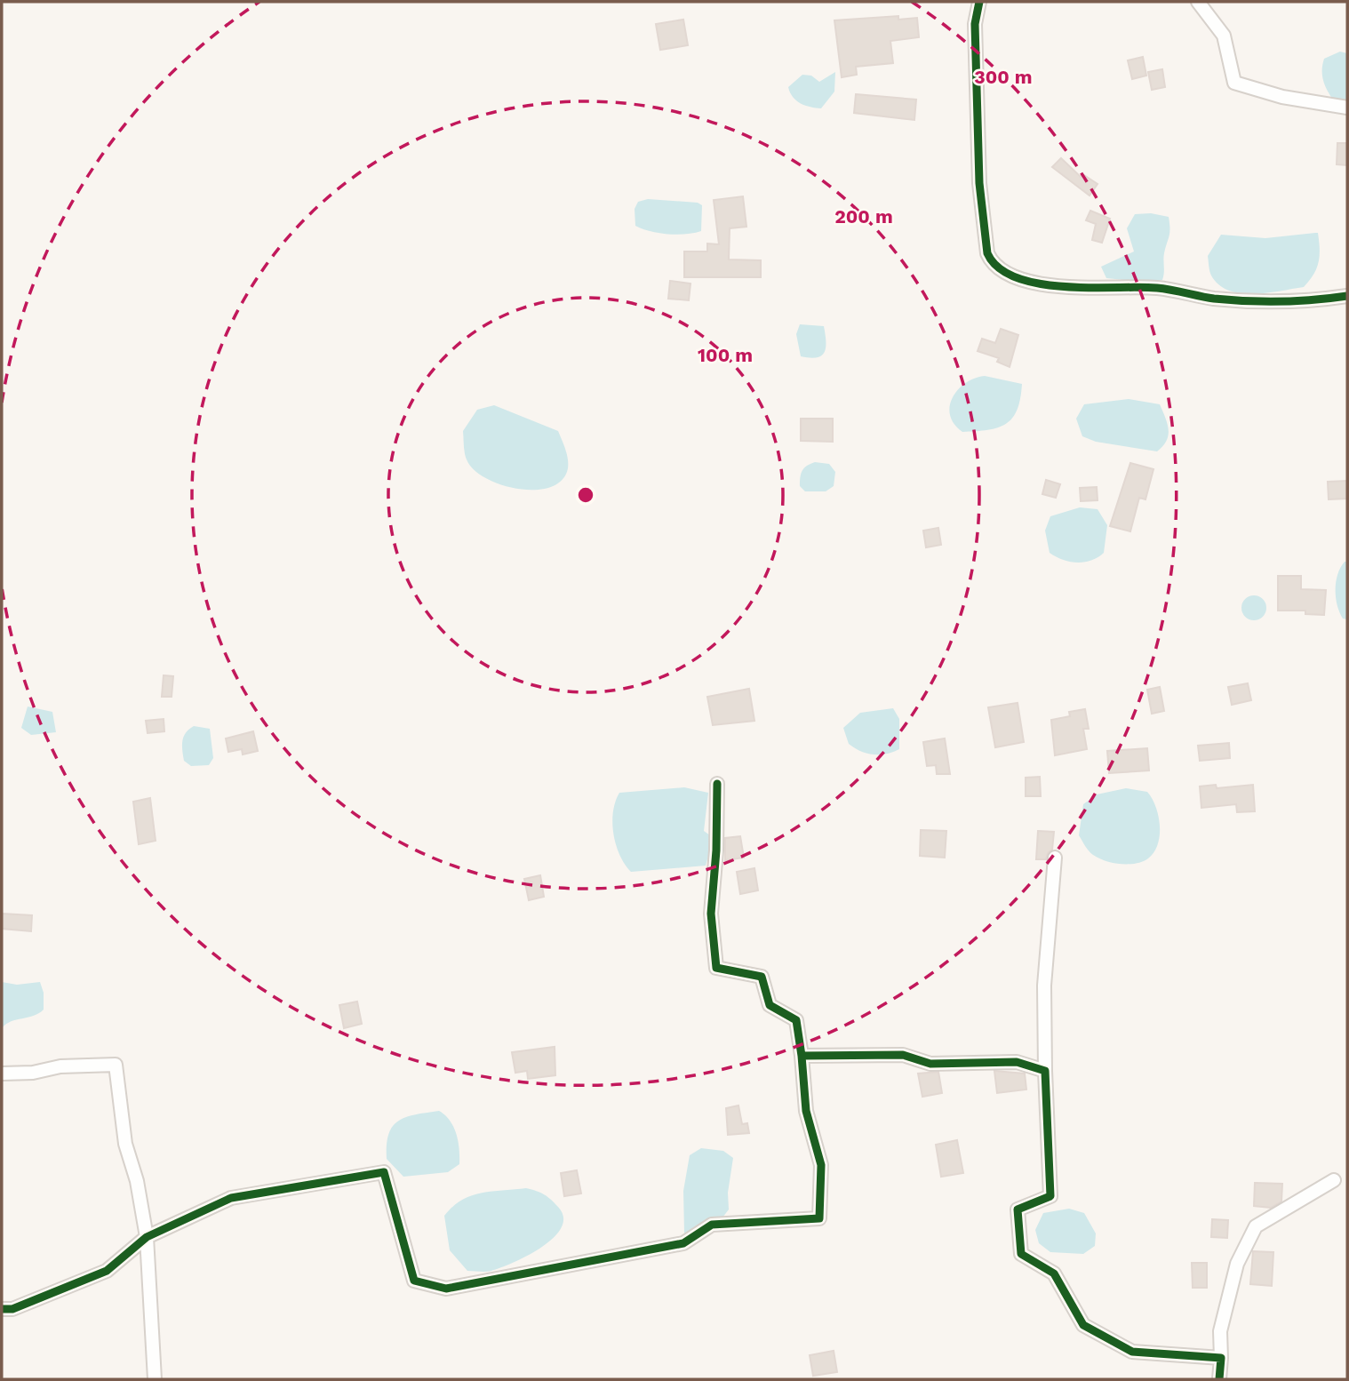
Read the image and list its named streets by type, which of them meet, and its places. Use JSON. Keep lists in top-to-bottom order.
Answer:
{
  "rings": ["300 m", "200 m", "100 m"]
}
